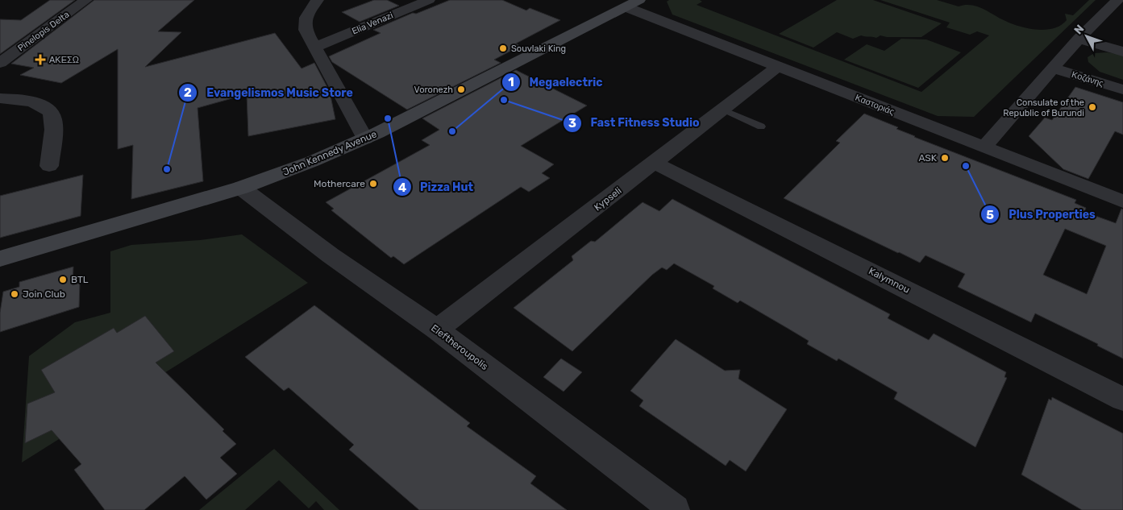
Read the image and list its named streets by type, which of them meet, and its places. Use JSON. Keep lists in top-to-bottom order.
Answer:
{
  "streets": {
    "main road": ["John Kennedy Avenue"],
    "street": [
      "Elia Venazi",
      "Pinelopis Delta",
      "Κοζάνης",
      "Καστοριάς",
      "Kypseli",
      "Kalymnou",
      "Eleftheroupolis"
    ]
  },
  "crossings": [
    ["Καστοριάς", "John Kennedy Avenue"],
    ["Καστοριάς", "Kypseli"],
    ["John Kennedy Avenue", "Eleftheroupolis"],
    ["Kypseli", "Kalymnou"],
    ["Kypseli", "Eleftheroupolis"]
  ],
  "places": {
    "other": [
      "Souvlaki King",
      "Voronezh",
      "Fast Fitness Studio",
      "Consulate of the Republic of Burundi",
      "Pizza Hut",
      "Megaelectric",
      "ASK",
      "Plus Properties",
      "Evangelismos Music Store",
      "Mothercare",
      "BTL",
      "Join Club"
    ],
    "health": ["ΑΚΕΣΩ"]
  },
  "north": "top left"
}
